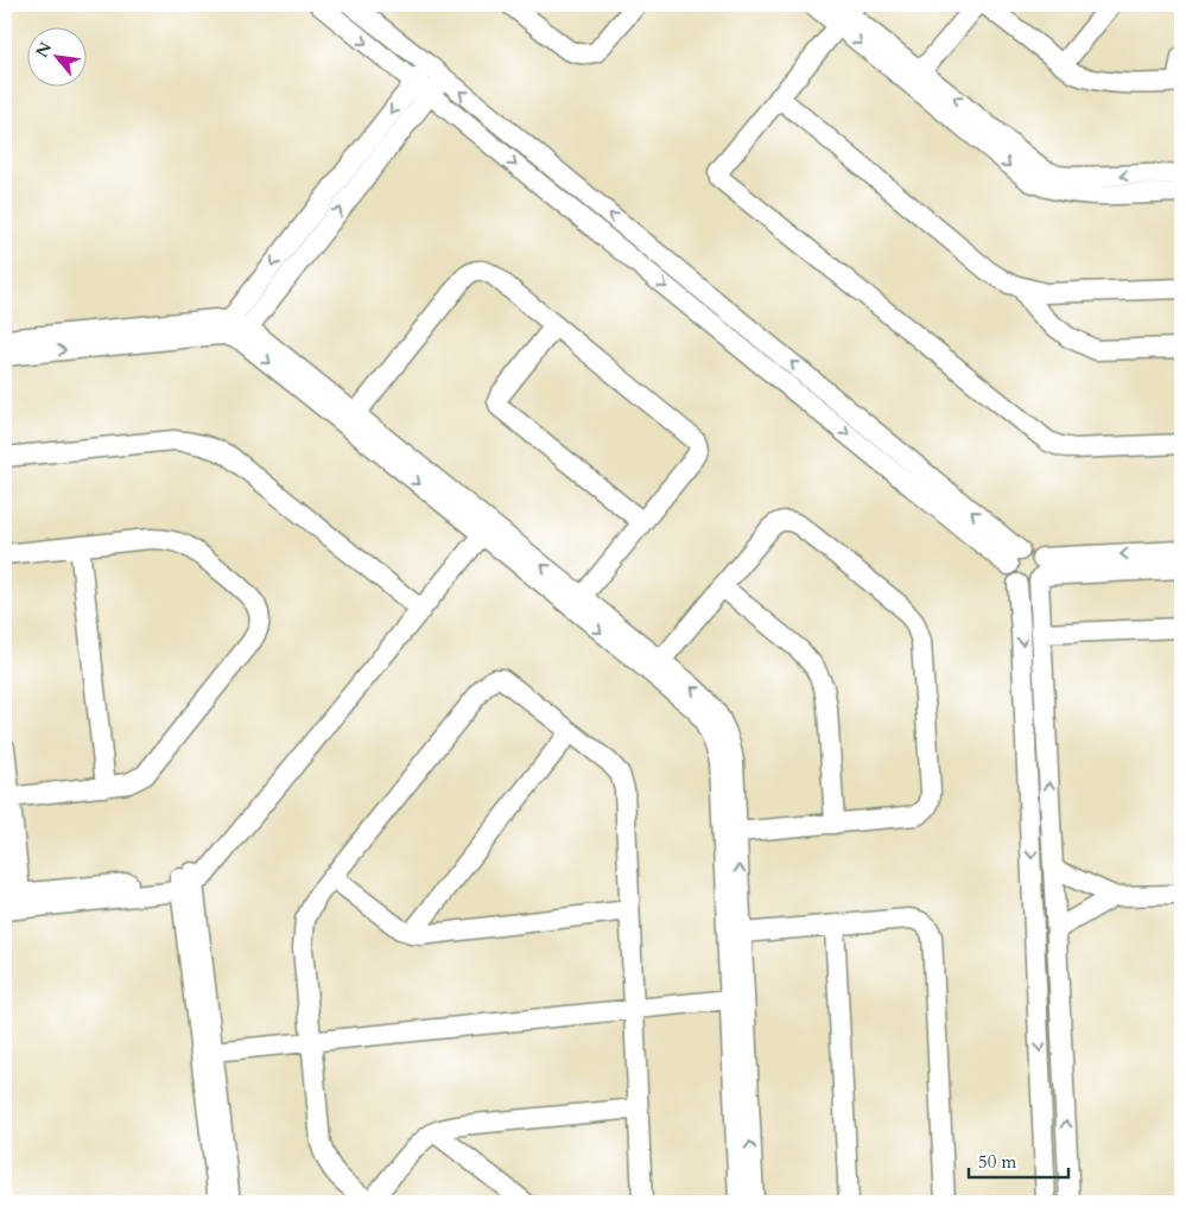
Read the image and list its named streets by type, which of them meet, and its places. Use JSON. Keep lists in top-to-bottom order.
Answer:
{
  "scale_bar": "50 m",
  "north": "top left"
}
